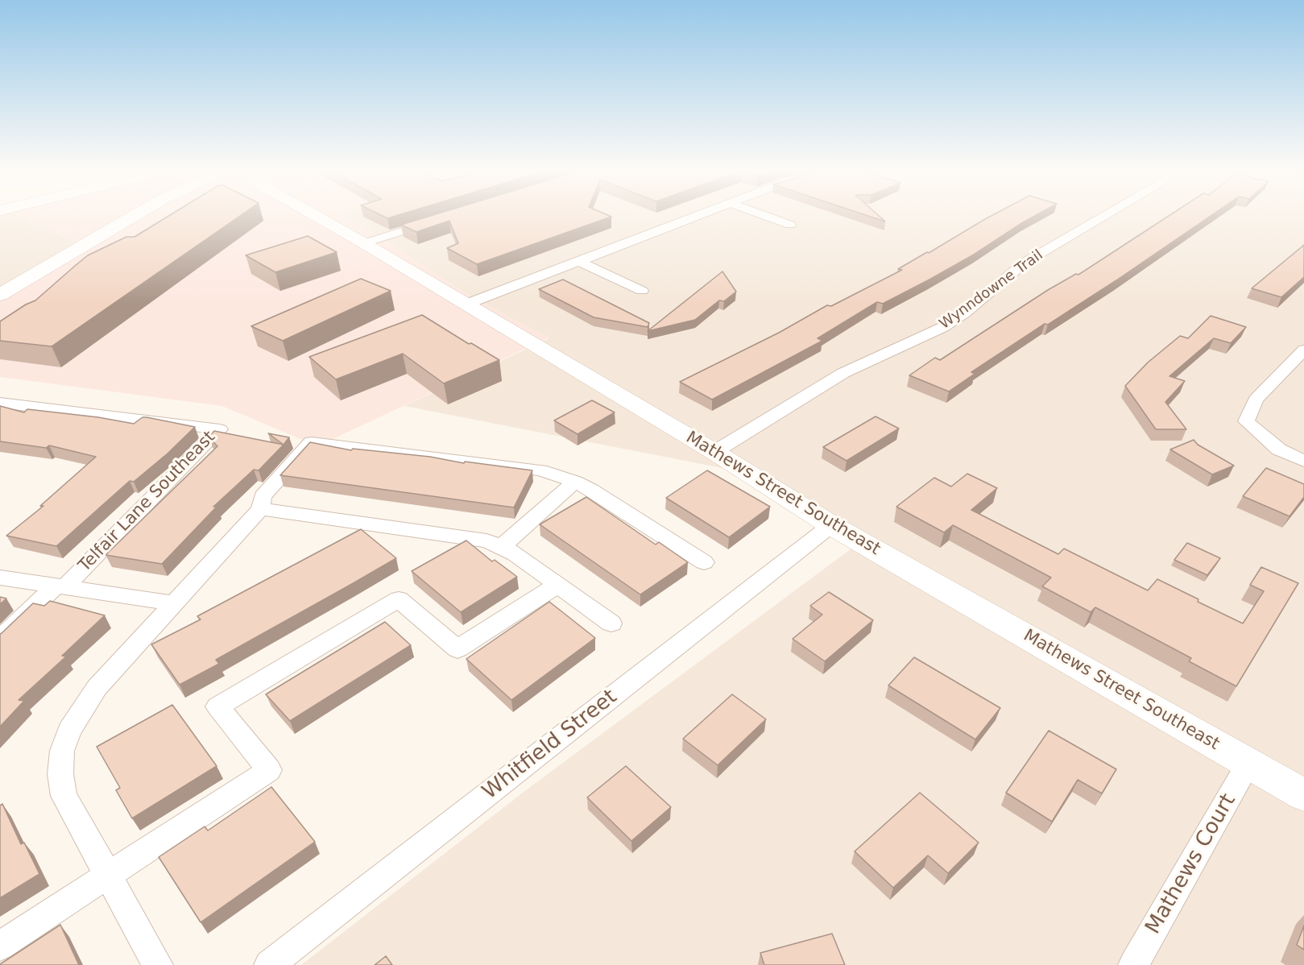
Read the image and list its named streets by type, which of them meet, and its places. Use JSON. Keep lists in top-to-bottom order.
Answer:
{
  "streets": {
    "street": [
      "Wynndowne Trail",
      "Mathews Street Southeast",
      "Telfair Lane Southeast",
      "Whitfield Street",
      "Mathews Court"
    ]
  },
  "crossings": [
    ["Wynndowne Trail", "Mathews Street Southeast"],
    ["Mathews Street Southeast", "Whitfield Street"],
    ["Mathews Street Southeast", "Mathews Court"]
  ]
}
